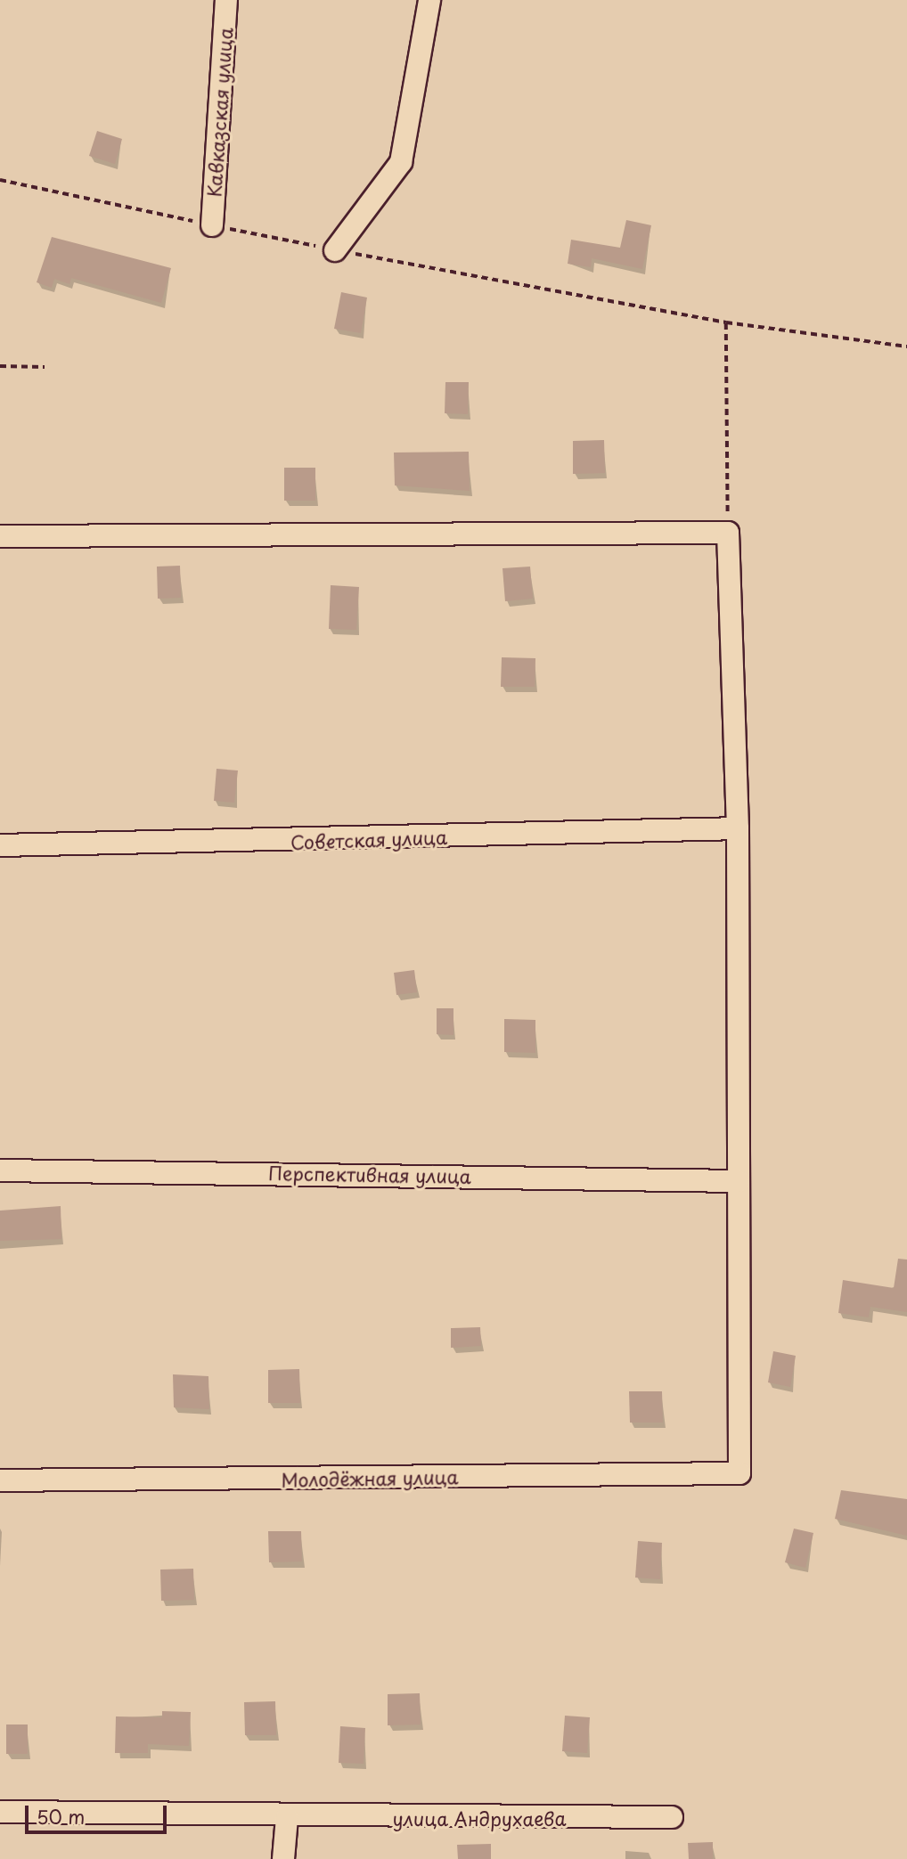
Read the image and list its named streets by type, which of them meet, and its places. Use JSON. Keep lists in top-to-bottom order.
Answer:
{
  "streets": {
    "street": [
      "Кавказская улица",
      "Советская улица",
      "Перспективная улица",
      "Молодёжная улица",
      "улица Андрухаева"
    ]
  },
  "crossings": [
    ["Перспективная улица", "Молодёжная улица"]
  ],
  "scale_bar": "50 m"
}
